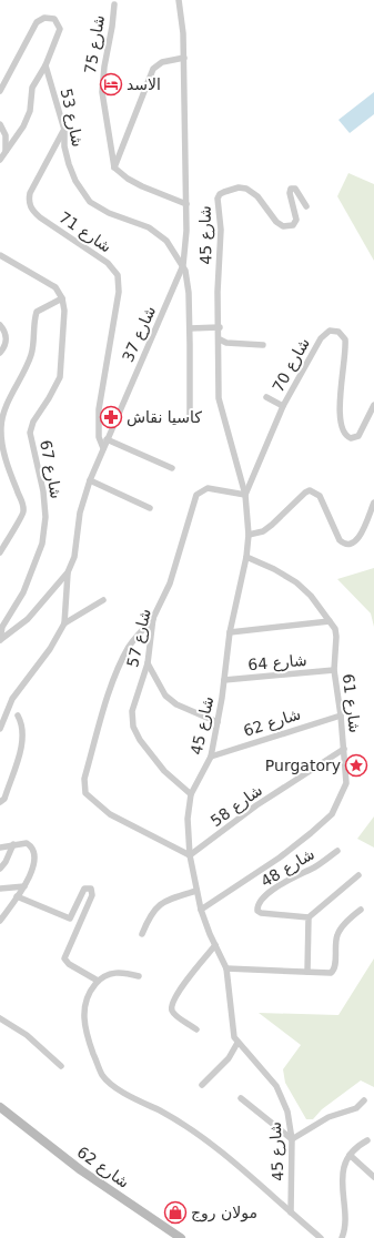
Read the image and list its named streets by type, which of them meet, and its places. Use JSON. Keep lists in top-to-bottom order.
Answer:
{
  "streets": {
    "street": [
      "شارع 75",
      "شارع 53",
      "شارع 71",
      "شارع 45",
      "شارع 37",
      "شارع 70",
      "شارع 67",
      "شارع 57",
      "شارع 64",
      "شارع 61",
      "شارع 62",
      "شارع 58",
      "شارع 48"
    ]
  },
  "crossings": [
    ["شارع 53", "شارع 71"],
    ["شارع 53", "شارع 45"],
    ["شارع 53", "شارع 37"],
    ["شارع 71", "شارع 37"],
    ["شارع 45", "شارع 37"],
    ["شارع 45", "شارع 70"],
    ["شارع 45", "شارع 57"],
    ["شارع 45", "شارع 64"],
    ["شارع 45", "شارع 61"],
    ["شارع 45", "شارع 62"],
    ["شارع 45", "شارع 58"],
    ["شارع 37", "شارع 67"],
    ["شارع 70", "شارع 57"],
    ["شارع 64", "شارع 61"],
    ["شارع 61", "شارع 62"],
    ["شارع 61", "شارع 58"]
  ],
  "places": {
    "hotel": ["الاسد"],
    "pharmacy": ["كاسيا نقاش"],
    "place": ["Purgatory"],
    "shop": ["مولان روج"]
  }
}
